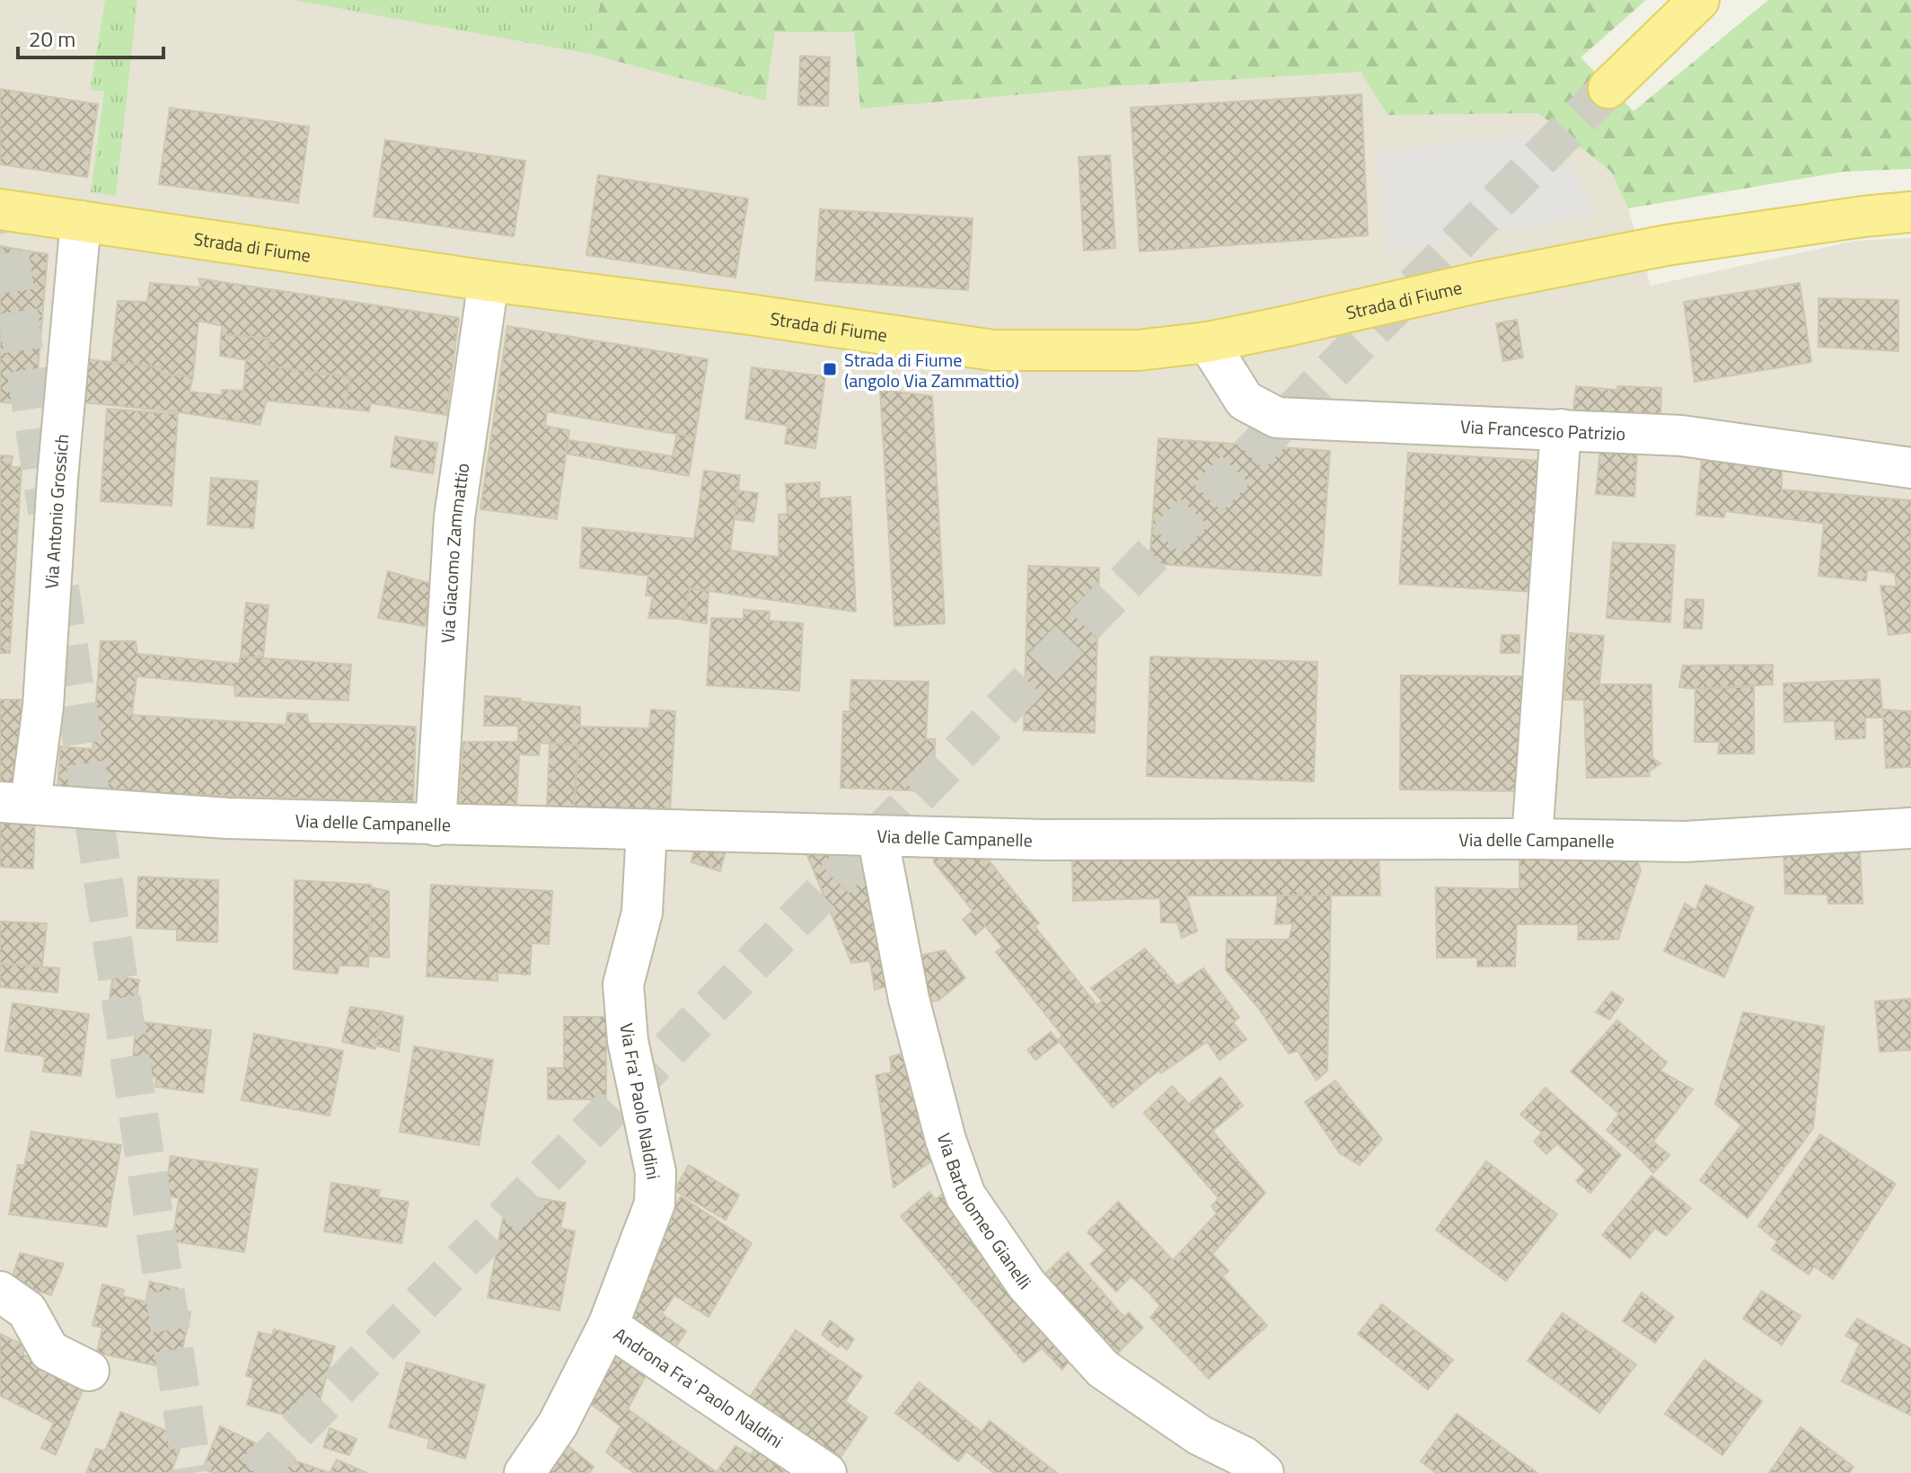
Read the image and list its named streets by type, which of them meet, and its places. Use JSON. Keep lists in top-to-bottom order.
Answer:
{
  "streets": {
    "main road": ["Strada di Fiume"],
    "street": [
      "Via Francesco Patrizio",
      "Via Antonio Grossich",
      "Via Giacomo Zammattio",
      "Via delle Campanelle",
      "Via Fra' Paolo Naldini",
      "Via Bartolomeo Gianelli",
      "Androna Fra' Paolo Naldini"
    ]
  },
  "crossings": [
    ["Strada di Fiume", "Via Francesco Patrizio"],
    ["Strada di Fiume", "Via Antonio Grossich"],
    ["Strada di Fiume", "Via Giacomo Zammattio"],
    ["Via Antonio Grossich", "Via delle Campanelle"],
    ["Via Giacomo Zammattio", "Via delle Campanelle"],
    ["Via delle Campanelle", "Via Fra' Paolo Naldini"],
    ["Via delle Campanelle", "Via Bartolomeo Gianelli"],
    ["Via Fra' Paolo Naldini", "Androna Fra' Paolo Naldini"]
  ],
  "places": {
    "transit": ["Strada di Fiume (angolo Via Zammattio)"]
  },
  "scale_bar": "20 m"
}
